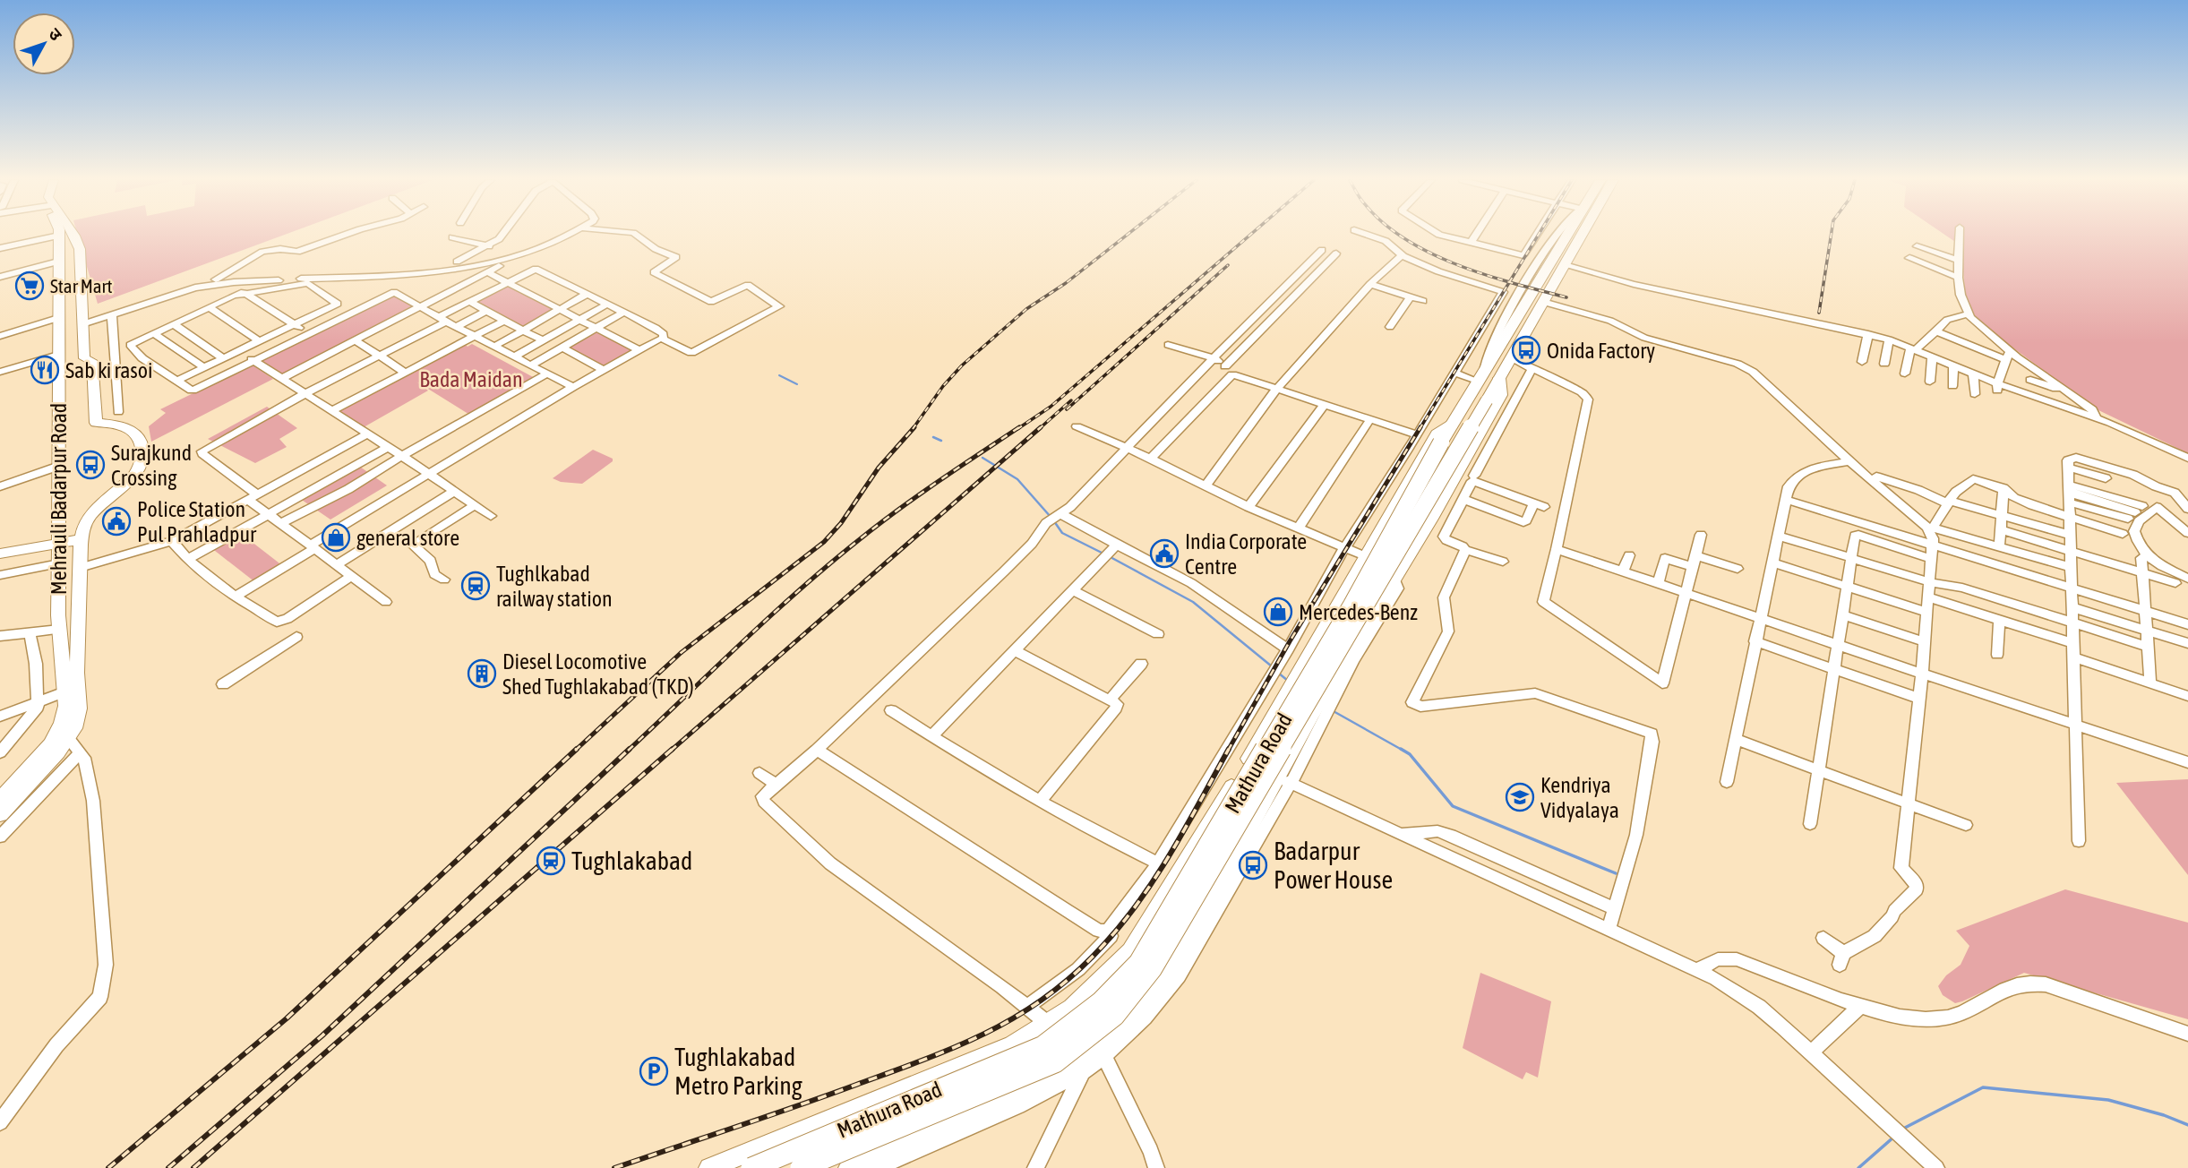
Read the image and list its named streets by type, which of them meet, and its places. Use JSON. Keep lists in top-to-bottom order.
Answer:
{
  "streets": {
    "highway": ["Mathura Road"],
    "main road": ["Mehrauli Badarpur Road"]
  },
  "parks": ["Bada Maidan"],
  "places": {
    "supermarket": ["Star Mart"],
    "bus stop": ["Onida Factory", "Surajkund Crossing", "Badarpur Power House"],
    "restaurant": ["Sab ki rasoi"],
    "public building": ["Police Station Pul Prahladpur", "India Corporate Centre"],
    "shop": ["general store", "Mercedes-Benz"],
    "station": ["Tughlkabad railway station", "Tughlakabad"],
    "building": ["Diesel Locomotive Shed Tughlakabad (TKD)"],
    "school or university": ["Kendriya Vidyalaya"],
    "parking": ["Tughlakabad Metro Parking"]
  },
  "north": "top right"
}
